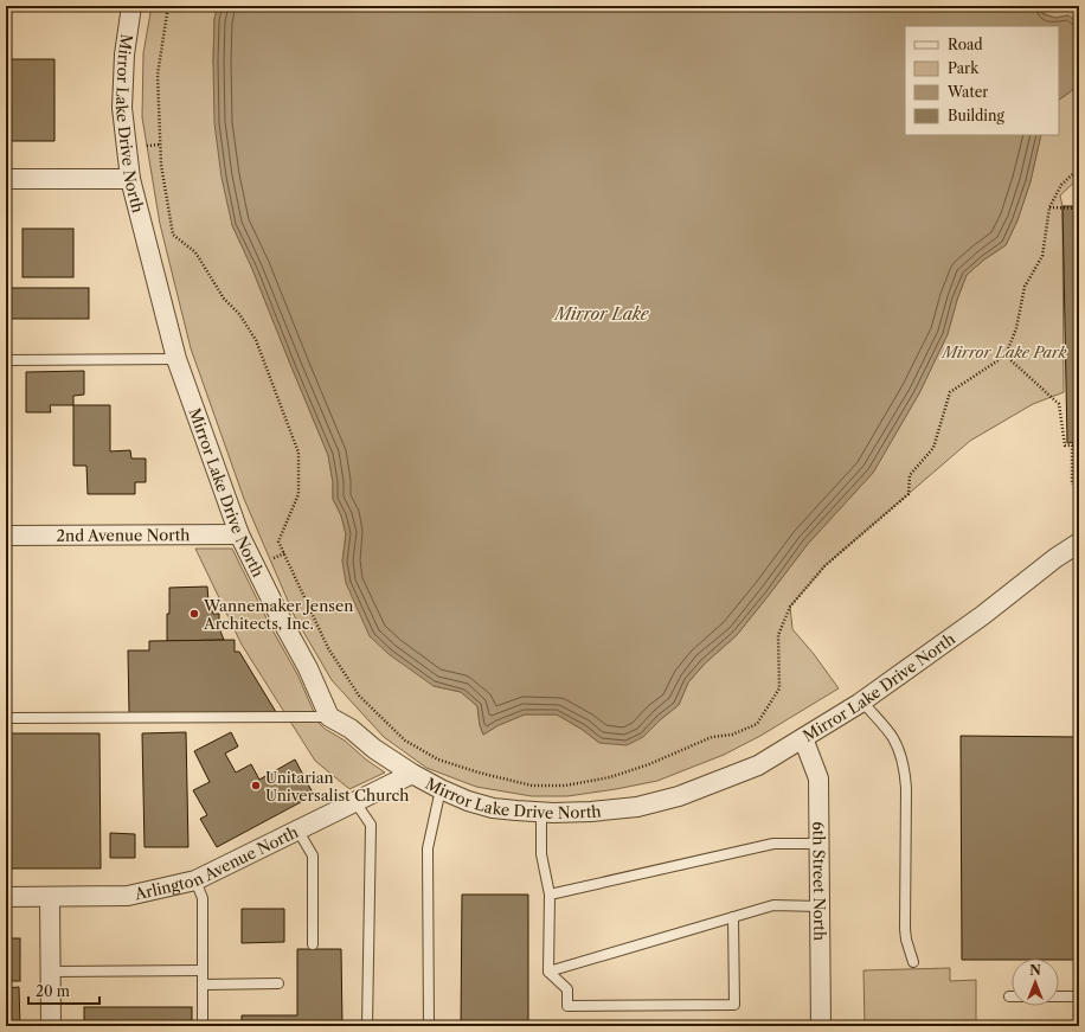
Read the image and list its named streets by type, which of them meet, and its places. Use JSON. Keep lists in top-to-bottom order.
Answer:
{
  "streets": {
    "street": [
      "Mirror Lake Drive North",
      "2nd Avenue North",
      "Arlington Avenue North",
      "6th Street North"
    ]
  },
  "crossings": [
    ["Mirror Lake Drive North", "2nd Avenue North"],
    ["Mirror Lake Drive North", "Arlington Avenue North"],
    ["Mirror Lake Drive North", "6th Street North"]
  ],
  "water": ["Mirror Lake"],
  "parks": ["Mirror Lake Park"],
  "places": ["Wannemaker Jensen Architects, Inc.", "Unitarian Universalist Church"],
  "legend": [
    "Road",
    "Park",
    "Water",
    "Building"
  ],
  "scale_bar": "20 m",
  "north": "top"
}
